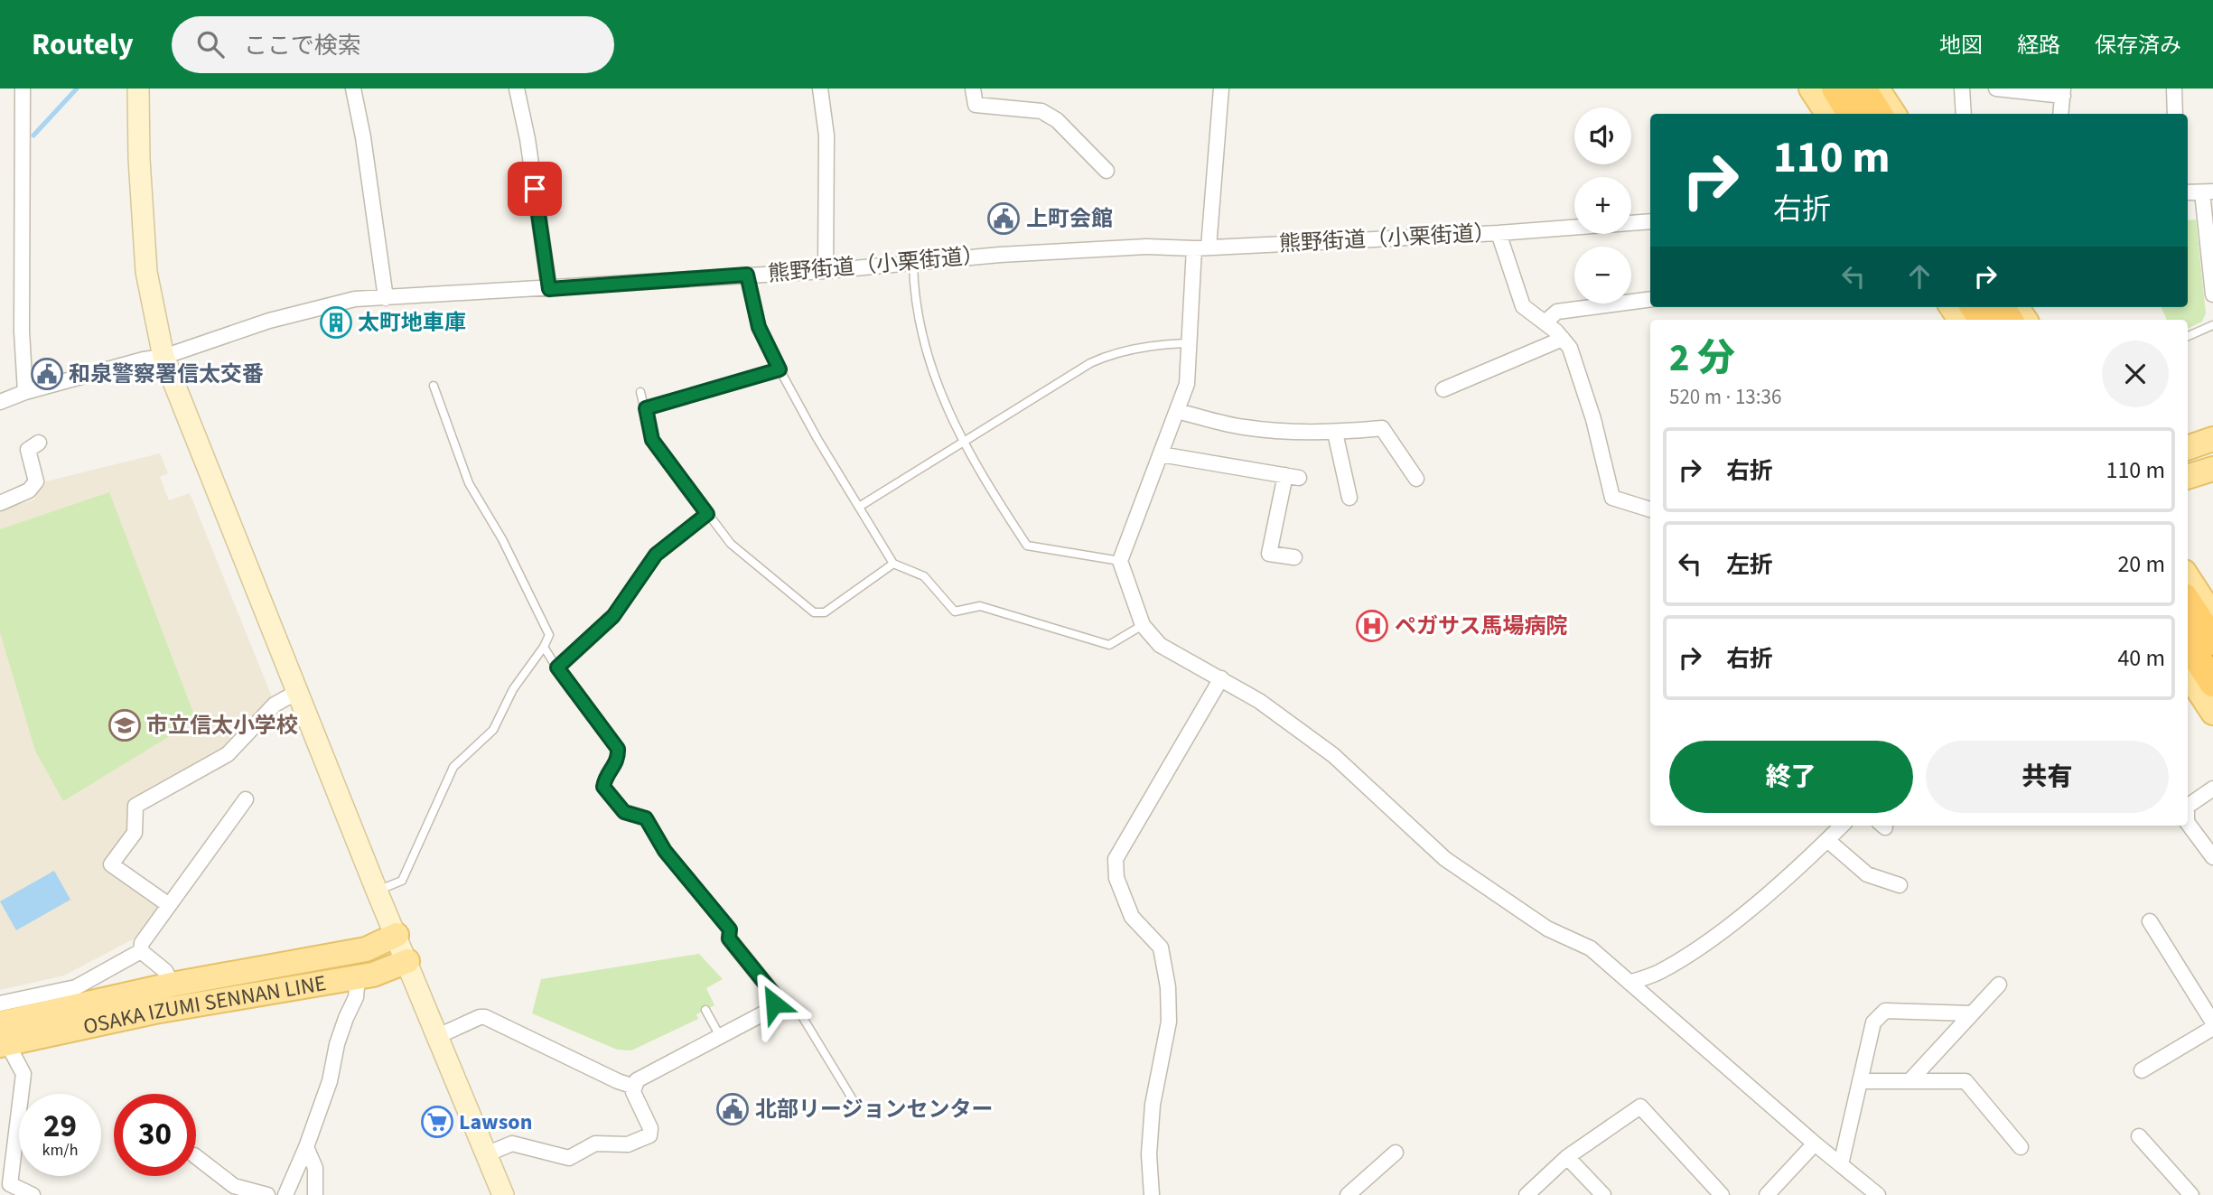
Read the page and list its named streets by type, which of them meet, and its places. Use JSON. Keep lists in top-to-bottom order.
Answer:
{
  "streets": {
    "main road": ["OSAKA IZUMI SENNAN LINE"],
    "street": ["熊野街道（小栗街道）"]
  },
  "places": {
    "public building": ["上町会館", "和泉警察署信太交番", "北部リージョンセンター"],
    "building": ["太町地車庫"],
    "hospital": ["ペガサス馬場病院"],
    "school or university": ["市立信太小学校"],
    "supermarket": ["Lawson"]
  },
  "page": {
    "header": "Routely",
    "search": "ここで検索",
    "nav": ["地図", "経路", "保存済み"],
    "map_buttons": ["+", "−"],
    "turn": ["110 m", "右折"],
    "heading": ["2 分", "520 m · 13:36"],
    "list": [
      {
        "name": "右折",
        "value": "110 m"
      },
      {
        "name": "左折",
        "value": "20 m"
      },
      {
        "name": "右折",
        "value": "40 m"
      }
    ],
    "buttons": ["終了", "共有"],
    "speed": "29 km/h",
    "limit": "30"
  }
}
